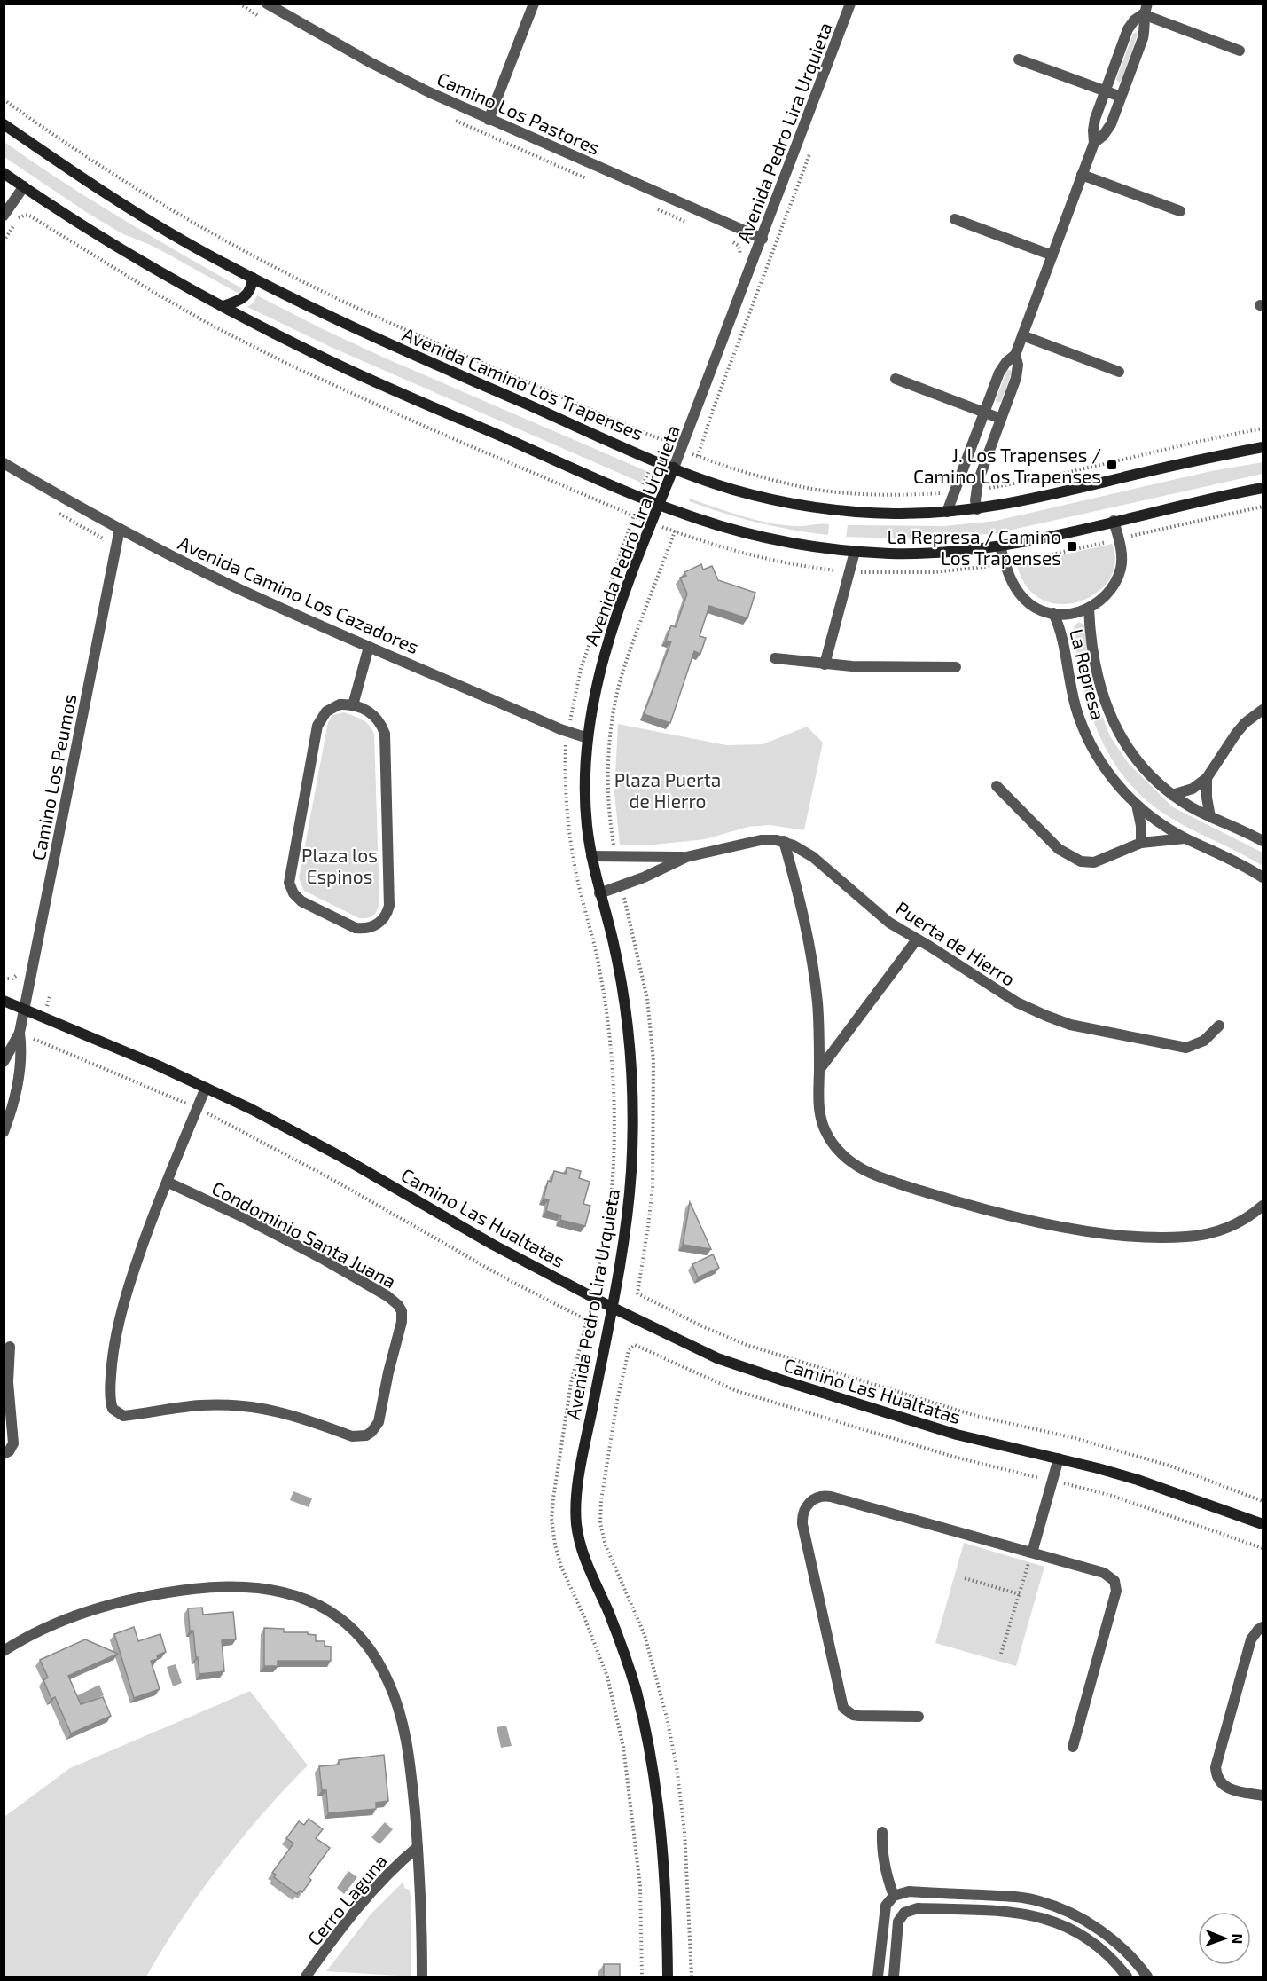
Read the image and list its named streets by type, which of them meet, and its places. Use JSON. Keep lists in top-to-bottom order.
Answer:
{
  "streets": {
    "main road": ["Avenida Pedro Lira Urquieta", "Avenida Camino Los Trapenses", "Camino Las Hualtatas"],
    "street": [
      "Camino Los Pastores",
      "Avenida Camino Los Cazadores",
      "La Represa",
      "Camino Los Peumos",
      "Puerta de Hierro",
      "Condominio Santa Juana",
      "Cerro Laguna"
    ]
  },
  "crossings": [
    ["Camino Los Pastores", "Avenida Pedro Lira Urquieta"],
    ["Avenida Pedro Lira Urquieta", "Avenida Camino Los Trapenses"],
    ["Avenida Pedro Lira Urquieta", "Avenida Camino Los Cazadores"],
    ["Avenida Pedro Lira Urquieta", "Puerta de Hierro"],
    ["Avenida Pedro Lira Urquieta", "Camino Las Hualtatas"],
    ["Avenida Camino Los Cazadores", "Camino Los Peumos"],
    ["Camino Los Peumos", "Camino Las Hualtatas"],
    ["Camino Las Hualtatas", "Condominio Santa Juana"]
  ],
  "parks": ["Plaza Puerta de Hierro", "Plaza los Espinos"],
  "places": {
    "transit": ["J. Los Trapenses / Camino Los Trapenses", "La Represa / Camino Los Trapenses"]
  },
  "north": "right"
}
